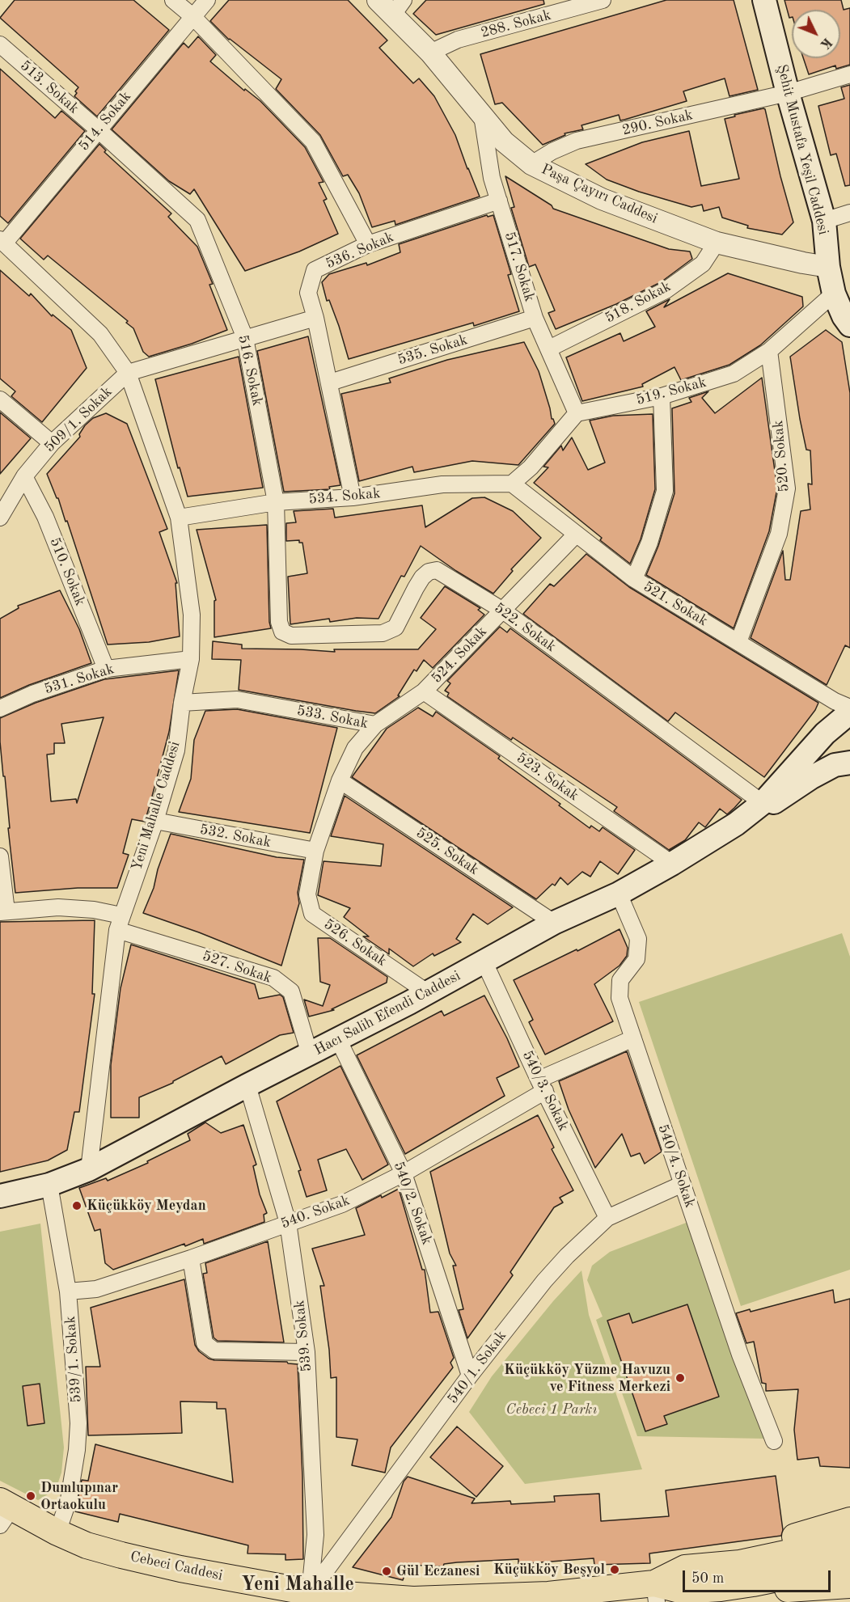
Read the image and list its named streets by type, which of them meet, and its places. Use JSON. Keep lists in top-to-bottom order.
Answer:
{
  "streets": {
    "main road": ["Şehit Mustafa Yeşil Caddesi", "Hacı Salih Efendi Caddesi", "Cebeci Caddesi"],
    "street": [
      "288. Sokak",
      "513. Sokak",
      "514. Sokak",
      "290. Sokak",
      "Paşa Çayırı Caddesi",
      "536. Sokak",
      "517. Sokak",
      "518. Sokak",
      "535. Sokak",
      "516. Sokak",
      "519. Sokak",
      "509/1. Sokak",
      "520. Sokak",
      "534. Sokak",
      "510. Sokak",
      "521. Sokak",
      "522. Sokak",
      "524. Sokak",
      "531. Sokak",
      "533. Sokak",
      "523. Sokak",
      "Yeni Mahalle Caddesi",
      "532. Sokak",
      "525. Sokak",
      "526. Sokak",
      "527. Sokak",
      "540/3. Sokak",
      "540/4. Sokak",
      "540/2. Sokak",
      "540. Sokak",
      "539. Sokak",
      "539/1. Sokak",
      "540/1. Sokak"
    ]
  },
  "crossings": [
    ["288. Sokak", "Paşa Çayırı Caddesi"],
    ["513. Sokak", "514. Sokak"],
    ["513. Sokak", "516. Sokak"],
    ["514. Sokak", "516. Sokak"],
    ["514. Sokak", "Yeni Mahalle Caddesi"],
    ["290. Sokak", "Şehit Mustafa Yeşil Caddesi"],
    ["290. Sokak", "Paşa Çayırı Caddesi"],
    ["Şehit Mustafa Yeşil Caddesi", "Paşa Çayırı Caddesi"],
    ["Şehit Mustafa Yeşil Caddesi", "519. Sokak"],
    ["Paşa Çayırı Caddesi", "517. Sokak"],
    ["Paşa Çayırı Caddesi", "518. Sokak"],
    ["536. Sokak", "517. Sokak"],
    ["517. Sokak", "518. Sokak"],
    ["517. Sokak", "535. Sokak"],
    ["517. Sokak", "519. Sokak"],
    ["516. Sokak", "534. Sokak"],
    ["516. Sokak", "522. Sokak"],
    ["519. Sokak", "520. Sokak"],
    ["509/1. Sokak", "510. Sokak"],
    ["509/1. Sokak", "Yeni Mahalle Caddesi"],
    ["520. Sokak", "521. Sokak"],
    ["534. Sokak", "521. Sokak"],
    ["534. Sokak", "Yeni Mahalle Caddesi"],
    ["510. Sokak", "531. Sokak"],
    ["521. Sokak", "524. Sokak"],
    ["522. Sokak", "524. Sokak"],
    ["522. Sokak", "Hacı Salih Efendi Caddesi"],
    ["524. Sokak", "533. Sokak"],
    ["524. Sokak", "523. Sokak"],
    ["531. Sokak", "Yeni Mahalle Caddesi"],
    ["533. Sokak", "Yeni Mahalle Caddesi"],
    ["533. Sokak", "532. Sokak"],
    ["533. Sokak", "525. Sokak"],
    ["533. Sokak", "526. Sokak"],
    ["523. Sokak", "Hacı Salih Efendi Caddesi"],
    ["Yeni Mahalle Caddesi", "532. Sokak"],
    ["Yeni Mahalle Caddesi", "527. Sokak"],
    ["Yeni Mahalle Caddesi", "Hacı Salih Efendi Caddesi"],
    ["532. Sokak", "526. Sokak"],
    ["525. Sokak", "Hacı Salih Efendi Caddesi"],
    ["526. Sokak", "Hacı Salih Efendi Caddesi"],
    ["527. Sokak", "Hacı Salih Efendi Caddesi"],
    ["Hacı Salih Efendi Caddesi", "540/3. Sokak"],
    ["Hacı Salih Efendi Caddesi", "540/4. Sokak"],
    ["Hacı Salih Efendi Caddesi", "540/2. Sokak"],
    ["Hacı Salih Efendi Caddesi", "539. Sokak"],
    ["Hacı Salih Efendi Caddesi", "539/1. Sokak"],
    ["540/3. Sokak", "540. Sokak"],
    ["540/3. Sokak", "540/1. Sokak"],
    ["540/4. Sokak", "540. Sokak"],
    ["540/4. Sokak", "540/1. Sokak"],
    ["540/2. Sokak", "540. Sokak"],
    ["540/2. Sokak", "540/1. Sokak"],
    ["540. Sokak", "539. Sokak"],
    ["540. Sokak", "539/1. Sokak"],
    ["539. Sokak", "540/1. Sokak"],
    ["539. Sokak", "Cebeci Caddesi"],
    ["539/1. Sokak", "Cebeci Caddesi"],
    ["540/1. Sokak", "Cebeci Caddesi"]
  ],
  "districts": ["Yeni Mahalle"],
  "parks": ["Cebeci 1 Parkı"],
  "places": [
    "Küçükköy Meydan",
    "Küçükköy Yüzme Havuzu ve Fitness Merkezi",
    "Dumlupınar Ortaokulu",
    "Küçükköy Beşyol",
    "Gül Eczanesi"
  ],
  "scale_bar": "50 m",
  "north": "bottom right"
}
